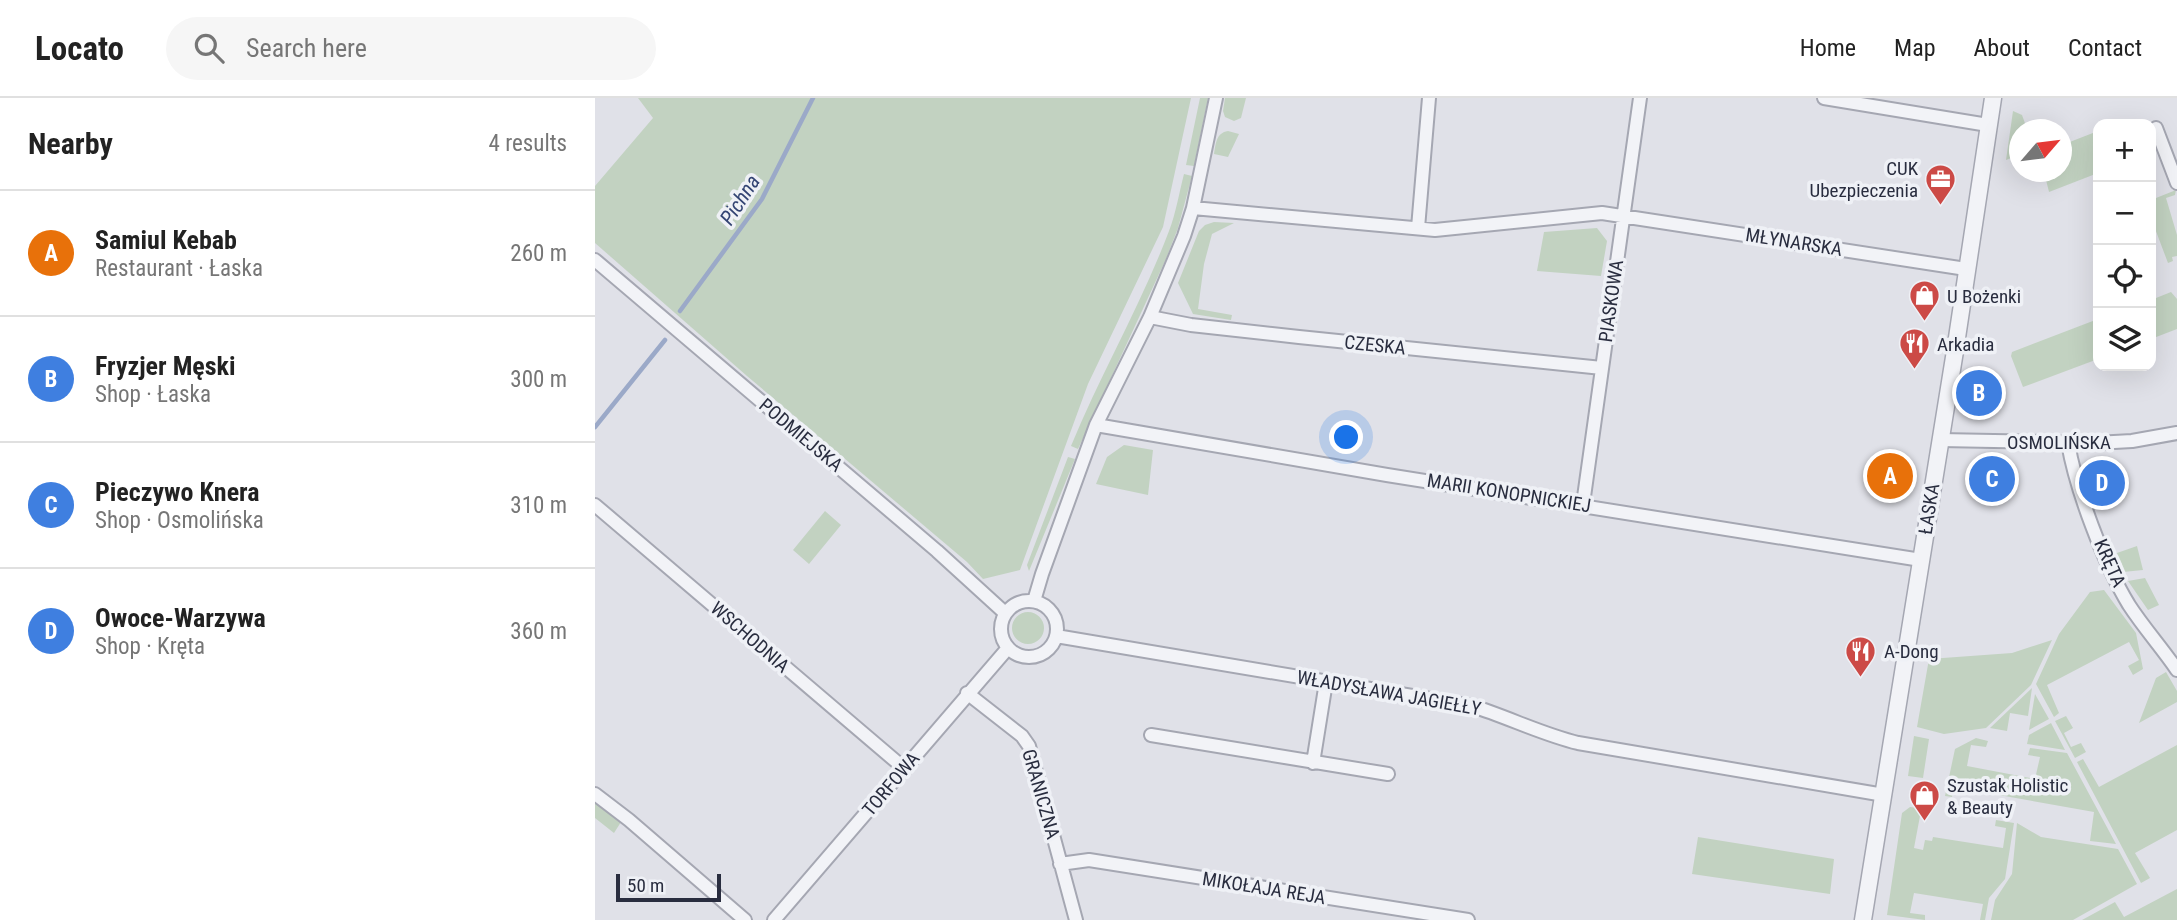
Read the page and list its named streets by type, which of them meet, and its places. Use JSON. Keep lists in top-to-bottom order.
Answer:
{
  "streets": {
    "street": [
      "MŁYNARSKA",
      "PIASKOWA",
      "CZESKA",
      "PODMIEJSKA",
      "OSMOLIŃSKA",
      "MARII KONOPNICKIEJ",
      "ŁASKA",
      "KRĘTA",
      "WSCHODNIA",
      "WŁADYSŁAWA JAGIEŁŁY",
      "TORFOWA",
      "GRANICZNA",
      "MIKOŁAJA REJA"
    ]
  },
  "crossings": [
    ["MŁYNARSKA", "PIASKOWA"],
    ["MŁYNARSKA", "ŁASKA"],
    ["PIASKOWA", "CZESKA"],
    ["PIASKOWA", "MARII KONOPNICKIEJ"],
    ["PODMIEJSKA", "WŁADYSŁAWA JAGIEŁŁY"],
    ["PODMIEJSKA", "TORFOWA"],
    ["OSMOLIŃSKA", "ŁASKA"],
    ["OSMOLIŃSKA", "KRĘTA"],
    ["MARII KONOPNICKIEJ", "ŁASKA"],
    ["ŁASKA", "WŁADYSŁAWA JAGIEŁŁY"],
    ["WSCHODNIA", "TORFOWA"],
    ["WŁADYSŁAWA JAGIEŁŁY", "TORFOWA"],
    ["TORFOWA", "GRANICZNA"],
    ["GRANICZNA", "MIKOŁAJA REJA"]
  ],
  "water": ["Pichna"],
  "places": {
    "office": ["CUK Ubezpieczenia"],
    "shop": ["U Bożenki", "Szustak Holistic & Beauty"],
    "restaurant": ["Arkadia", "A-Dong"]
  },
  "scale_bar": "50 m",
  "north": "top right",
  "page": {
    "header": "Locato",
    "search": "Search here",
    "nav": [
      "Home",
      "Map",
      "About",
      "Contact"
    ],
    "heading": ["Nearby", "4 results"],
    "map_buttons": ["+", "−"],
    "list": [
      {
        "mark": "A",
        "name": "Samiul Kebab",
        "note": "Restaurant · Łaska",
        "value": "260 m"
      },
      {
        "mark": "B",
        "name": "Fryzjer Męski",
        "note": "Shop · Łaska",
        "value": "300 m"
      },
      {
        "mark": "C",
        "name": "Pieczywo Knera",
        "note": "Shop · Osmolińska",
        "value": "310 m"
      },
      {
        "mark": "D",
        "name": "Owoce-Warzywa",
        "note": "Shop · Kręta",
        "value": "360 m"
      }
    ],
    "pins": [
      "B",
      "A",
      "C",
      "D"
    ],
    "scale": "50 m"
  }
}
